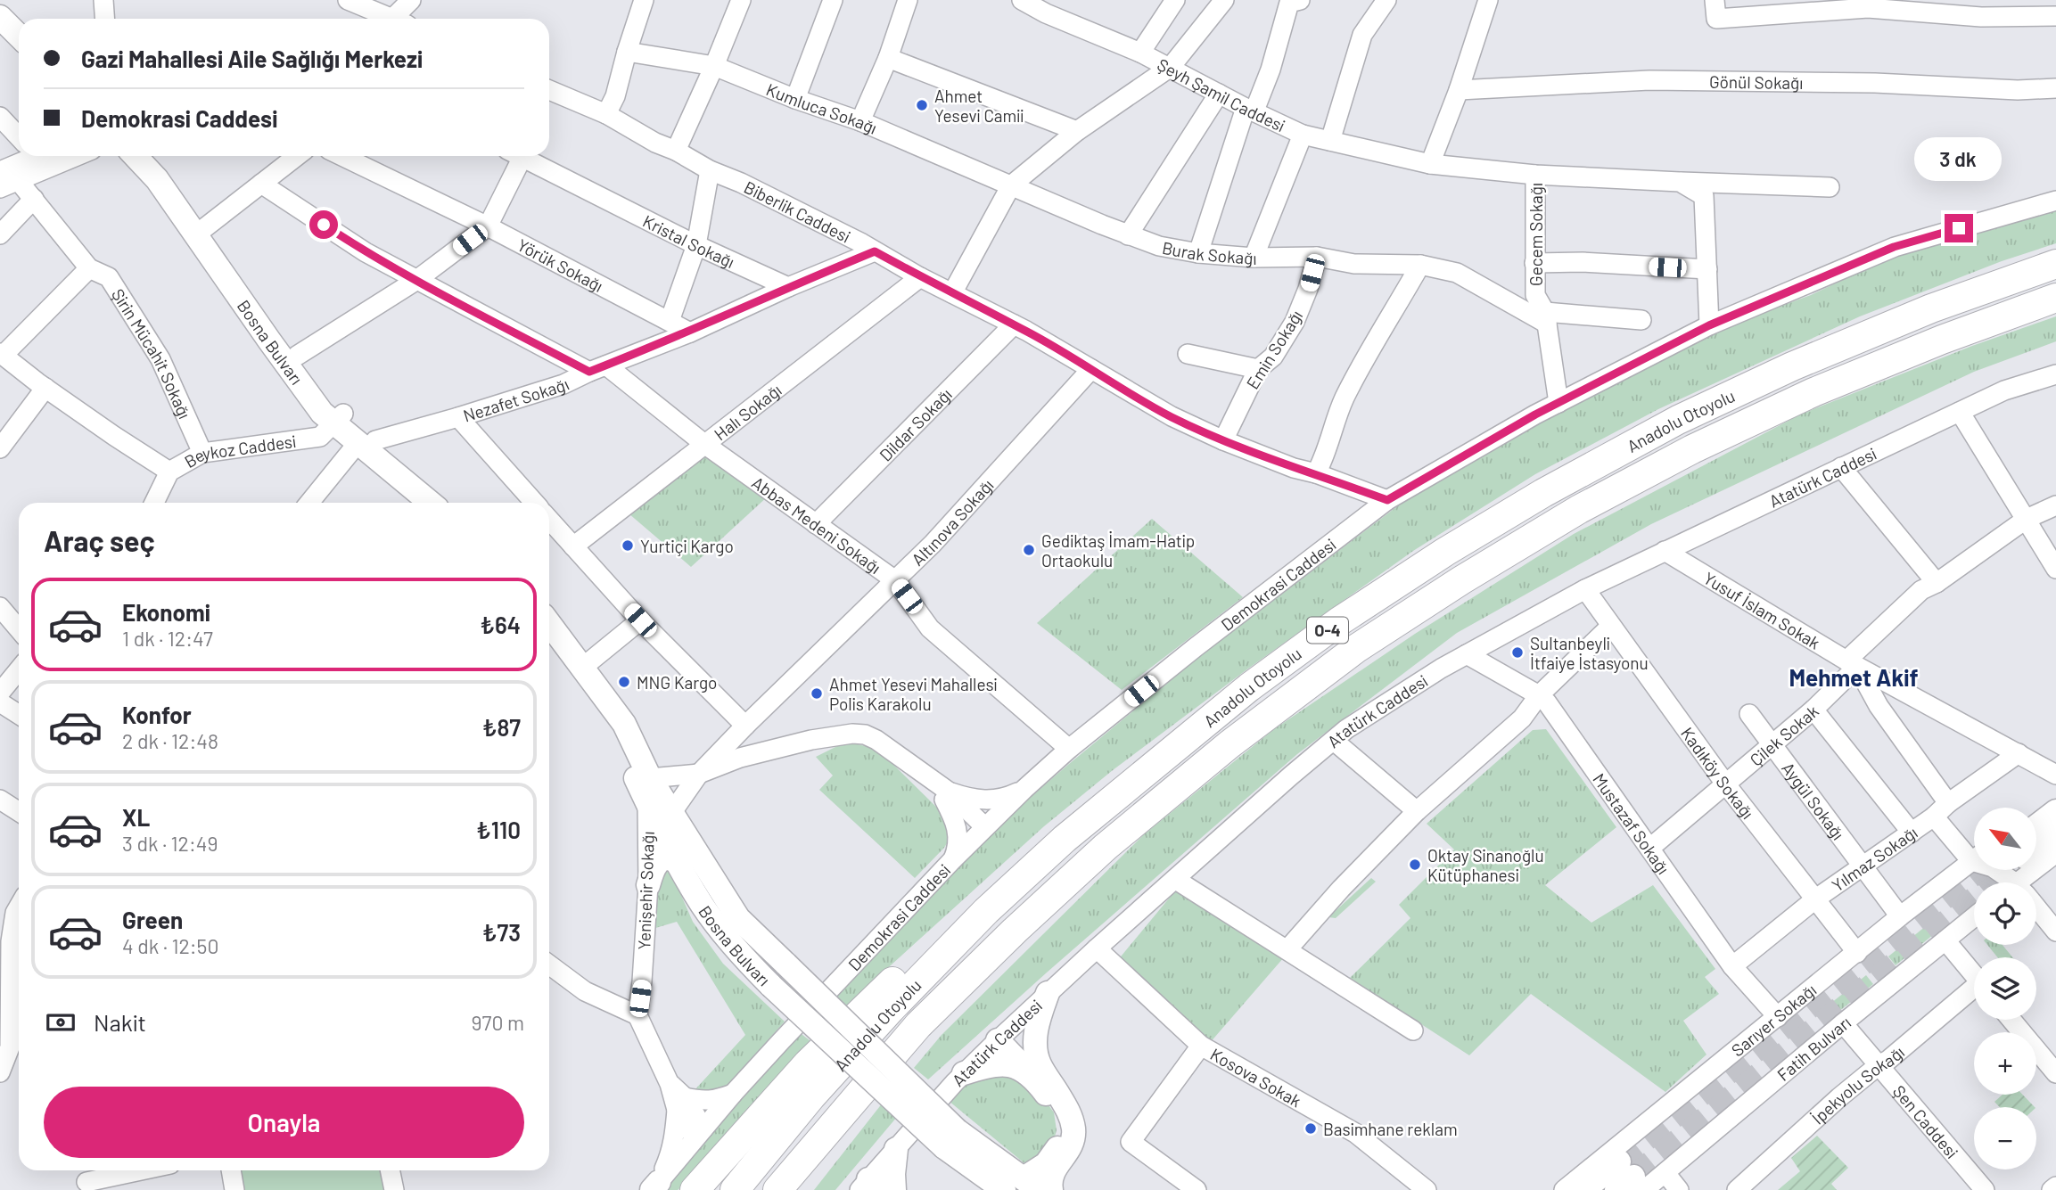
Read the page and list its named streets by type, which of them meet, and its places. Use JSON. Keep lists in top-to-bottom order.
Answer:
{
  "streets": {
    "highway": ["Anadolu Otoyolu", "O-4"],
    "main road": ["Bosna Bulvarı", "Fatih Bulvarı"],
    "street": [
      "Gönül Sokağı",
      "Şeyh Şamil Caddesi",
      "Kumluca Sokağı",
      "Biberlik Caddesi",
      "Gecem Sokağı",
      "Kristal Sokağı",
      "Burak Sokağı",
      "Yörük Sokağı",
      "Emin Sokağı",
      "Şirin Mücahit Sokağı",
      "Nezafet Sokağı",
      "Halı Sokağı",
      "Dildar Sokağı",
      "Beykoz Caddesi",
      "Atatürk Caddesi",
      "Altınova Sokağı",
      "Abbas Medeni Sokağı",
      "Demokrasi Caddesi",
      "Yusuf İslam Sokak",
      "Çilek Sokak",
      "Kadıköy Sokağı",
      "Aygül Sokağı",
      "Mustazaf Sokağı",
      "Yılmaz Sokağı",
      "Yenişehir Sokağı",
      "Sarıyer Sokağı",
      "Kosova Sokak",
      "İpekyolu Sokağı",
      "Şen Caddesi"
    ]
  },
  "crossings": [
    ["Şeyh Şamil Caddesi", "Gecem Sokağı"],
    ["Kumluca Sokağı", "Burak Sokağı"],
    ["Biberlik Caddesi", "Emin Sokağı"],
    ["Biberlik Caddesi", "Halı Sokağı"],
    ["Biberlik Caddesi", "Dildar Sokağı"],
    ["Biberlik Caddesi", "Altınova Sokağı"],
    ["Biberlik Caddesi", "Demokrasi Caddesi"],
    ["Gecem Sokağı", "Burak Sokağı"],
    ["Gecem Sokağı", "Demokrasi Caddesi"],
    ["Kristal Sokağı", "Nezafet Sokağı"],
    ["Burak Sokağı", "Emin Sokağı"],
    ["Yörük Sokağı", "Nezafet Sokağı"],
    ["Bosna Bulvarı", "Nezafet Sokağı"],
    ["Bosna Bulvarı", "Beykoz Caddesi"],
    ["Bosna Bulvarı", "Altınova Sokağı"],
    ["Bosna Bulvarı", "Yenişehir Sokağı"],
    ["Şirin Mücahit Sokağı", "Beykoz Caddesi"],
    ["Nezafet Sokağı", "Abbas Medeni Sokağı"],
    ["Halı Sokağı", "Abbas Medeni Sokağı"],
    ["Dildar Sokağı", "Abbas Medeni Sokağı"],
    ["Atatürk Caddesi", "Yusuf İslam Sokak"],
    ["Atatürk Caddesi", "Kadıköy Sokağı"],
    ["Atatürk Caddesi", "Mustazaf Sokağı"],
    ["Atatürk Caddesi", "Kosova Sokak"],
    ["Altınova Sokağı", "Abbas Medeni Sokağı"],
    ["Abbas Medeni Sokağı", "Demokrasi Caddesi"],
    ["Yusuf İslam Sokak", "Çilek Sokak"],
    ["Yusuf İslam Sokak", "Yılmaz Sokağı"],
    ["Çilek Sokak", "Kadıköy Sokağı"],
    ["Çilek Sokak", "Aygül Sokağı"],
    ["Çilek Sokak", "Mustazaf Sokağı"],
    ["Kadıköy Sokağı", "Yılmaz Sokağı"],
    ["Kadıköy Sokağı", "Sarıyer Sokağı"],
    ["Aygül Sokağı", "Yılmaz Sokağı"],
    ["Aygül Sokağı", "Sarıyer Sokağı"],
    ["Mustazaf Sokağı", "Yılmaz Sokağı"],
    ["Mustazaf Sokağı", "Sarıyer Sokağı"],
    ["Fatih Bulvarı", "Şen Caddesi"],
    ["İpekyolu Sokağı", "Şen Caddesi"]
  ],
  "districts": ["Mehmet Akif"],
  "places": [
    "Ahmet Yesevi Camii",
    "Yurtiçi Kargo",
    "Gediktaş İmam-Hatip Ortaokulu",
    "Sultanbeyli İtfaiye İstasyonu",
    "MNG Kargo",
    "Ahmet Yesevi Mahallesi Polis Karakolu",
    "Oktay Sinanoğlu Kütüphanesi",
    "Basimhane reklam"
  ],
  "north": "top left",
  "page": {
    "banner": ["Gazi Mahallesi Aile Sağlığı Merkezi", "Demokrasi Caddesi"],
    "bubble": "3 dk",
    "heading": "Araç seç",
    "list": [
      {
        "name": "Ekonomi",
        "note": "1 dk · 12:47",
        "value": "₺64"
      },
      {
        "name": "Konfor",
        "note": "2 dk · 12:48",
        "value": "₺87"
      },
      {
        "name": "XL",
        "note": "3 dk · 12:49",
        "value": "₺110"
      },
      {
        "name": "Green",
        "note": "4 dk · 12:50",
        "value": "₺73"
      }
    ],
    "map_buttons": ["+", "−"],
    "pay": ["Nakit", "970 m"],
    "buttons": "Onayla"
  }
}
